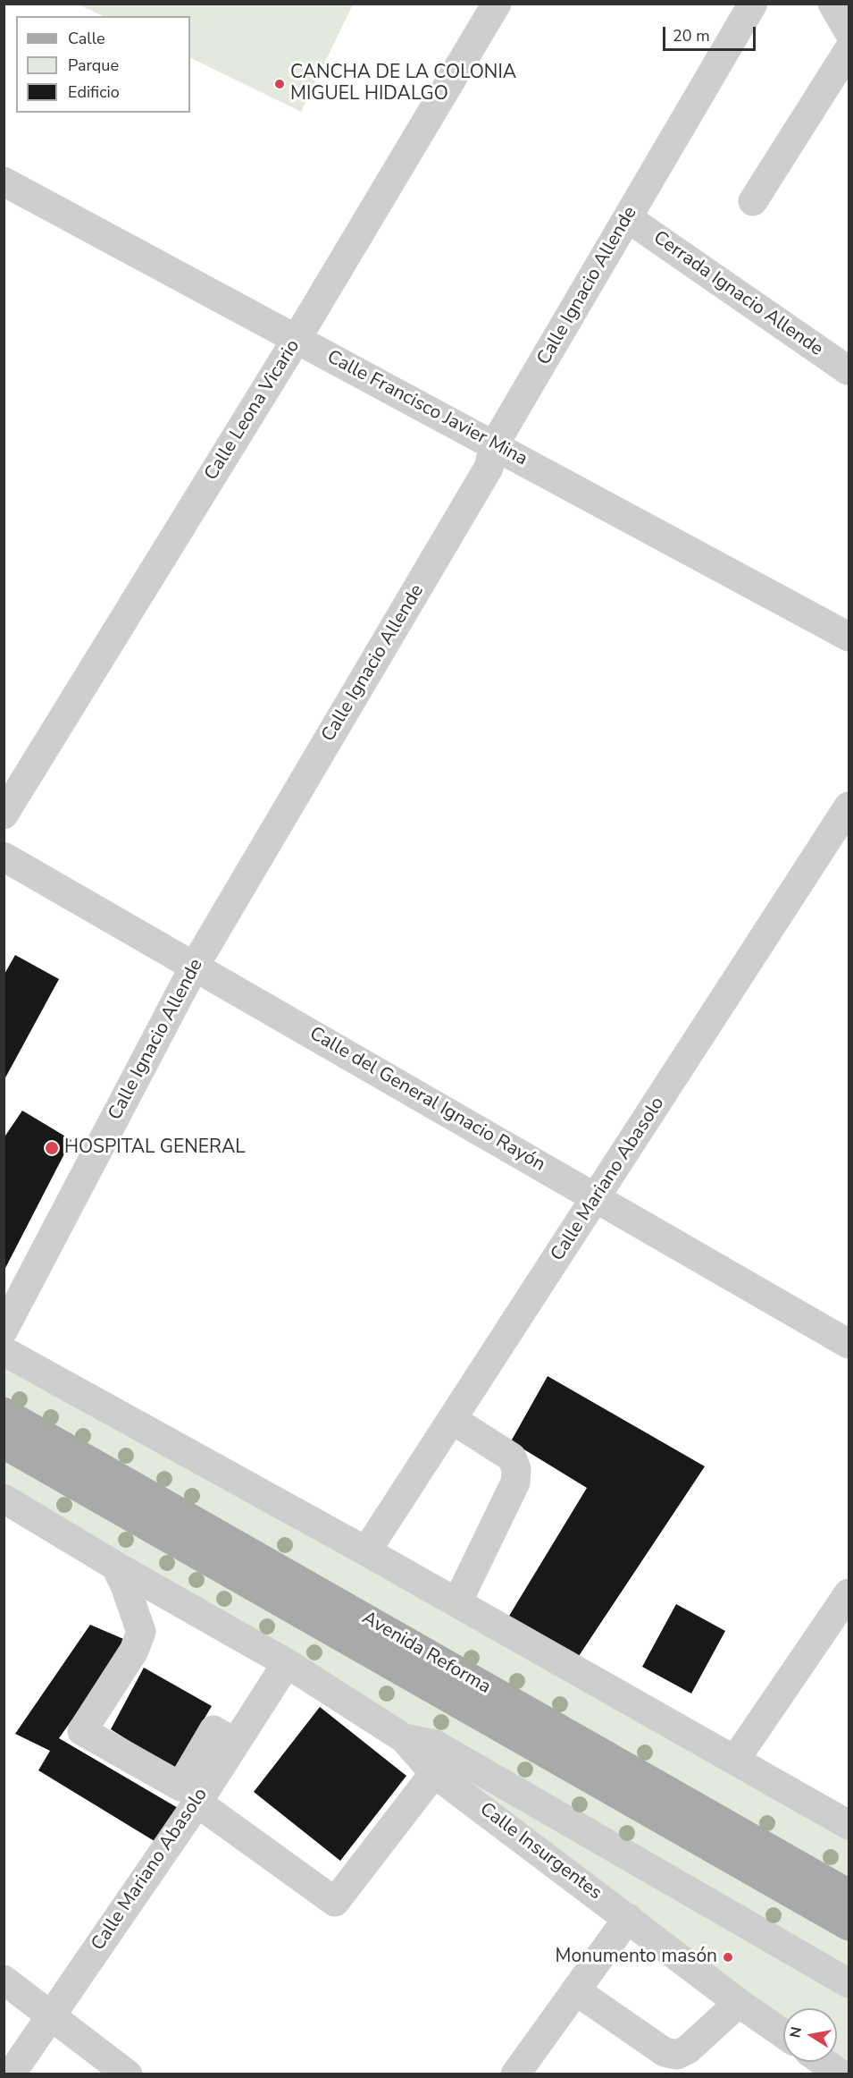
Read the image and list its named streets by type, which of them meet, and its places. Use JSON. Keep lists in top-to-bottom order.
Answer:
{
  "streets": {
    "main road": ["Avenida Reforma"],
    "street": [
      "Calle Ignacio Allende",
      "Cerrada Ignacio Allende",
      "Calle Francisco Javier Mina",
      "Calle Leona Vicario",
      "Calle del General Ignacio Rayón",
      "Calle Mariano Abasolo",
      "Calle Insurgentes"
    ]
  },
  "crossings": [
    ["Calle Ignacio Allende", "Cerrada Ignacio Allende"],
    ["Calle Ignacio Allende", "Calle Francisco Javier Mina"],
    ["Calle Ignacio Allende", "Calle del General Ignacio Rayón"],
    ["Calle Francisco Javier Mina", "Calle Leona Vicario"],
    ["Calle del General Ignacio Rayón", "Calle Mariano Abasolo"]
  ],
  "places": ["CANCHA DE LA COLONIA MIGUEL HIDALGO", "HOSPITAL GENERAL", "Monumento masón"],
  "legend": ["Calle", "Parque", "Edificio"],
  "scale_bar": "20 m",
  "north": "left"
}
